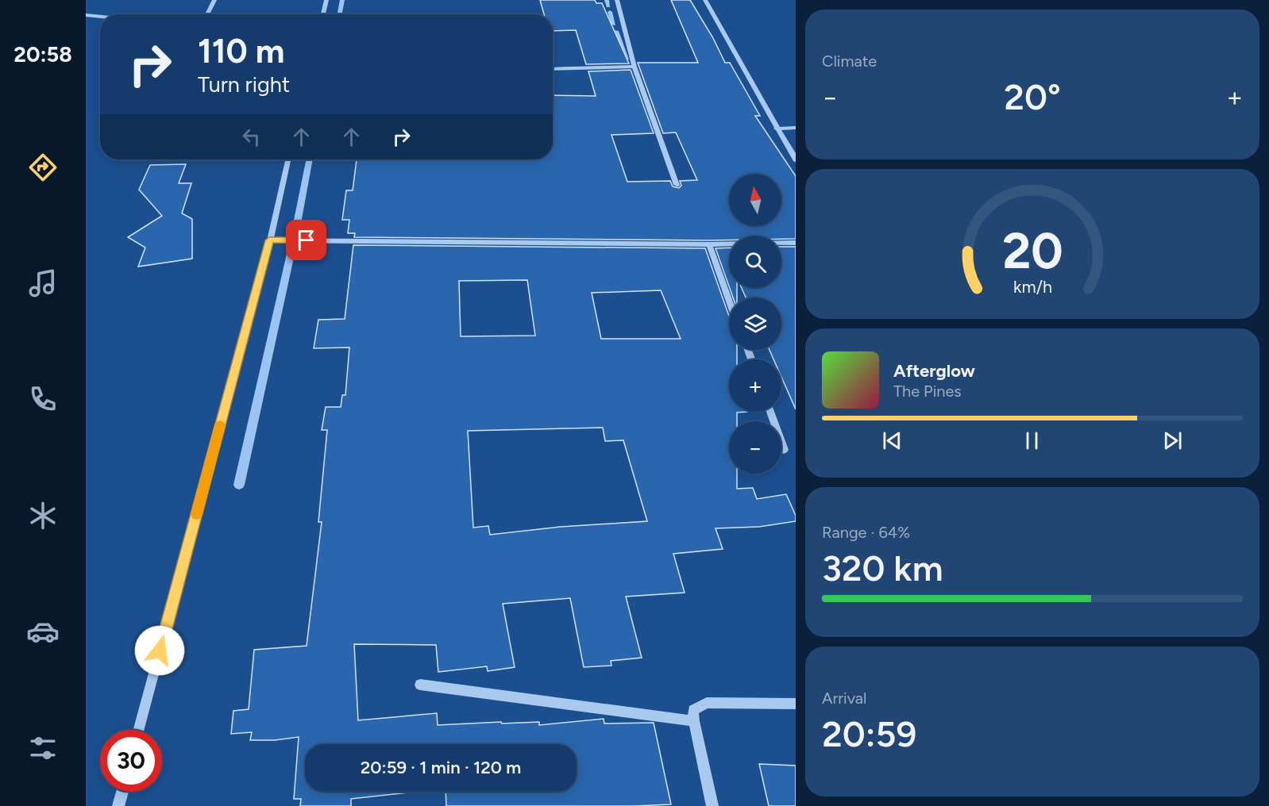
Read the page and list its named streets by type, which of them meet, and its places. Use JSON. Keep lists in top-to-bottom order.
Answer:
{
  "north": "top",
  "page": {
    "tabs": "20:58",
    "tile": [
      "Climate",
      ["Range · 64%", "320 km"],
      ["Arrival", "20:59"]
    ],
    "turn": ["110 m", "Turn right"],
    "heat": ["−", "20°", "+"],
    "map_buttons": ["+", "−"],
    "song": ["Afterglow", "The Pines"],
    "limit": "30",
    "trip": "20:59 · 1 min · 120 m",
    "gauge": ["20", "km/h"]
  }
}
